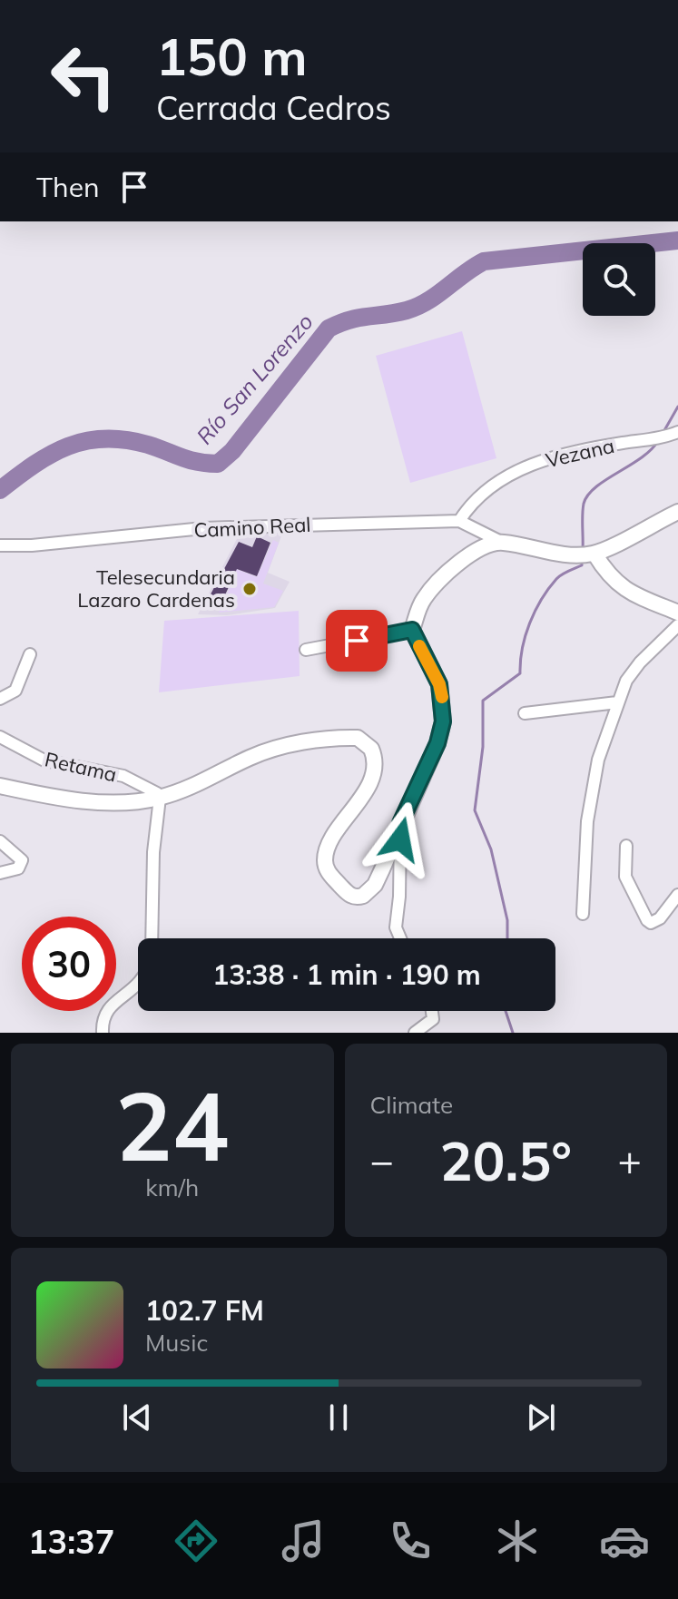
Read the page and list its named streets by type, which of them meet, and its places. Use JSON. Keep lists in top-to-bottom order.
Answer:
{
  "streets": {
    "street": ["Vezana", "Camino Real", "Retama"]
  },
  "crossings": [
    ["Vezana", "Camino Real"]
  ],
  "water": ["Río San Lorenzo"],
  "places": ["Telesecundaria Lazaro Cardenas"],
  "page": {
    "turn": ["150 m", "Cerrada Cedros"],
    "then": "Then",
    "limit": "30",
    "trip": "13:38 · 1 min · 190 m",
    "tile": [
      ["24", "km/h"],
      "Climate"
    ],
    "heat": ["−", "20.5°", "+"],
    "song": ["102.7 FM", "Music"],
    "tabs": "13:37"
  }
}
